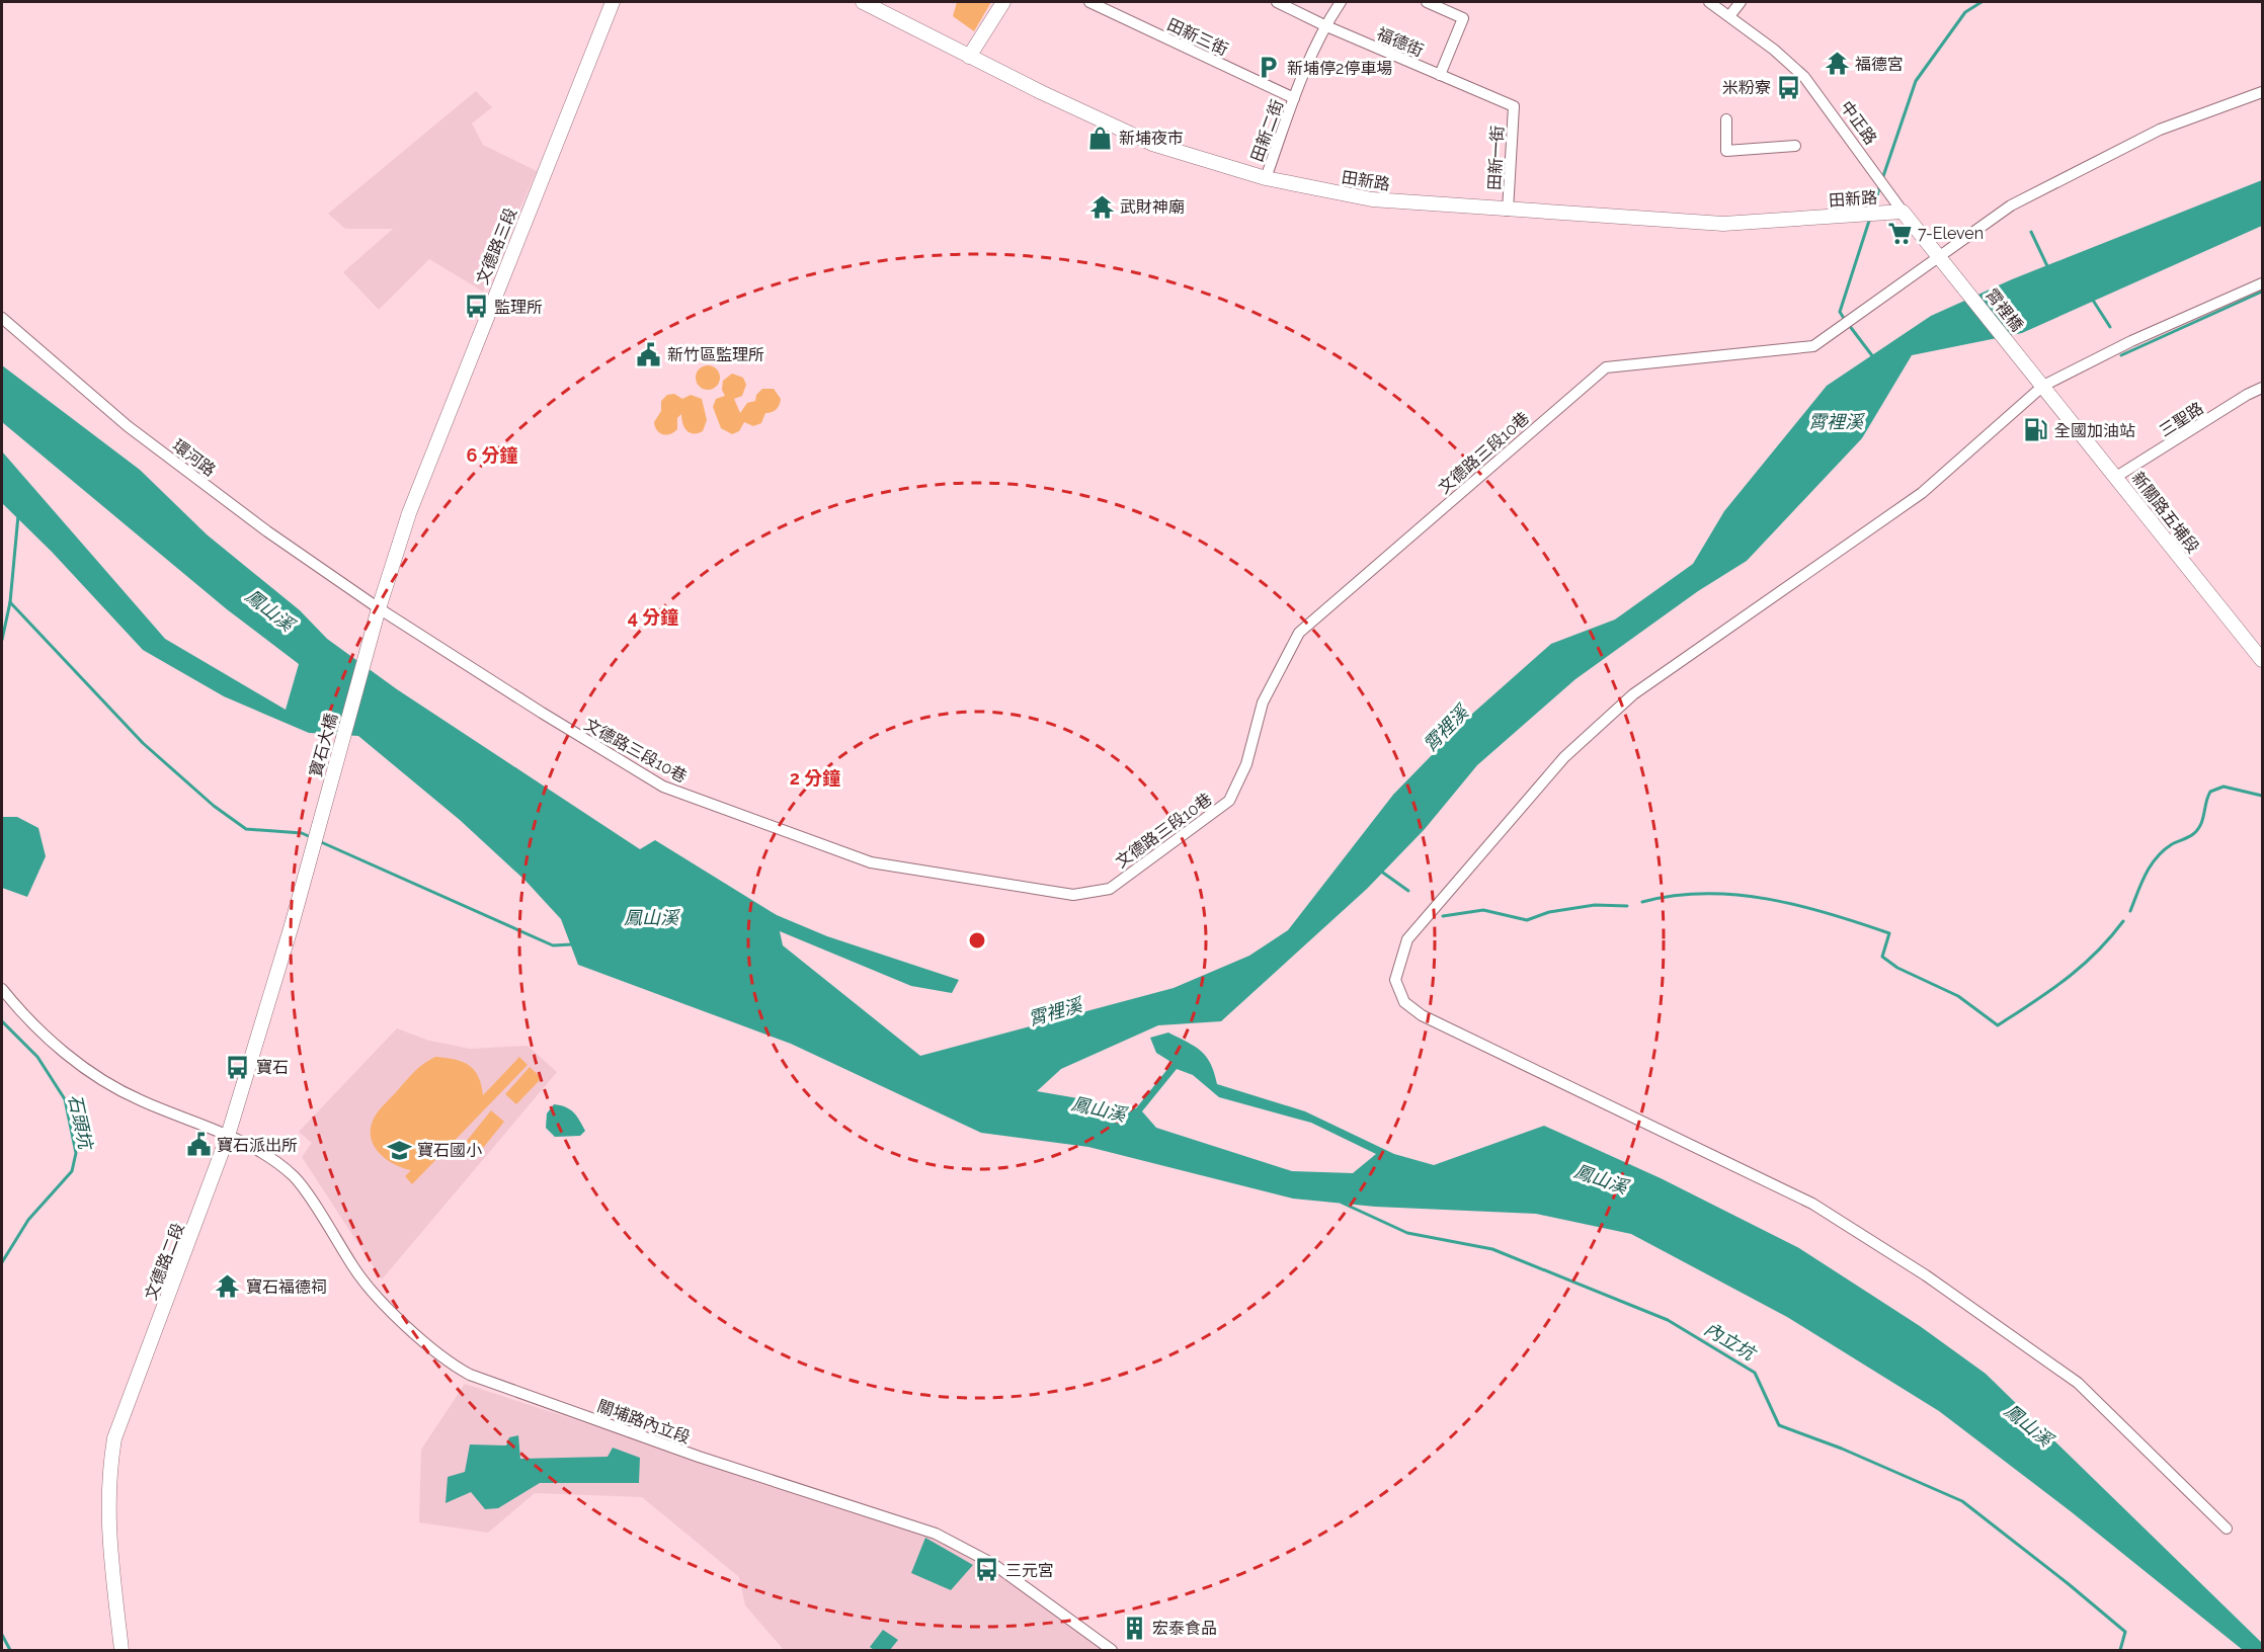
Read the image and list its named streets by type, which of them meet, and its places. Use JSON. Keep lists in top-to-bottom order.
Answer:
{
  "streets": {
    "main road": [
      "中正路",
      "田新路",
      "文德路三段",
      "霄裡橋",
      "新關路五埔段",
      "寶石大橋",
      "文德路二段"
    ],
    "street": [
      "田新三街",
      "福德街",
      "田新二街",
      "田新一街",
      "三聖路",
      "文德路三段10巷",
      "環河路",
      "關埔路內立段"
    ]
  },
  "crossings": [
    ["田新三街", "田新二街"],
    ["福德街", "田新二街"],
    ["福德街", "田新一街"],
    ["中正路", "田新路"],
    ["中正路", "霄裡橋"],
    ["中正路", "文德路三段10巷"],
    ["田新二街", "田新路"],
    ["田新一街", "田新路"],
    ["文德路三段", "文德路三段10巷"],
    ["文德路三段", "環河路"],
    ["文德路三段", "寶石大橋"],
    ["霄裡橋", "文德路三段10巷"],
    ["霄裡橋", "新關路五埔段"],
    ["三聖路", "新關路五埔段"],
    ["文德路三段10巷", "環河路"],
    ["文德路三段10巷", "寶石大橋"],
    ["環河路", "寶石大橋"],
    ["寶石大橋", "文德路二段"],
    ["文德路二段", "關埔路內立段"]
  ],
  "water": [
    "霄裡溪",
    "鳳山溪",
    "石頭坑",
    "內立坑"
  ],
  "places": {
    "temple": ["福德宮", "武財神廟", "寶石福德祠"],
    "parking": ["新埔停2停車場"],
    "bus stop": [
      "米粉寮",
      "監理所",
      "寶石",
      "三元宮"
    ],
    "shop": ["新埔夜市"],
    "supermarket": ["7-Eleven"],
    "public building": ["新竹區監理所", "寶石派出所"],
    "fuel station": ["全國加油站"],
    "school or university": ["寶石國小"],
    "building": ["宏泰食品"]
  },
  "rings": ["6 分鐘", "4 分鐘", "2 分鐘"]
}
